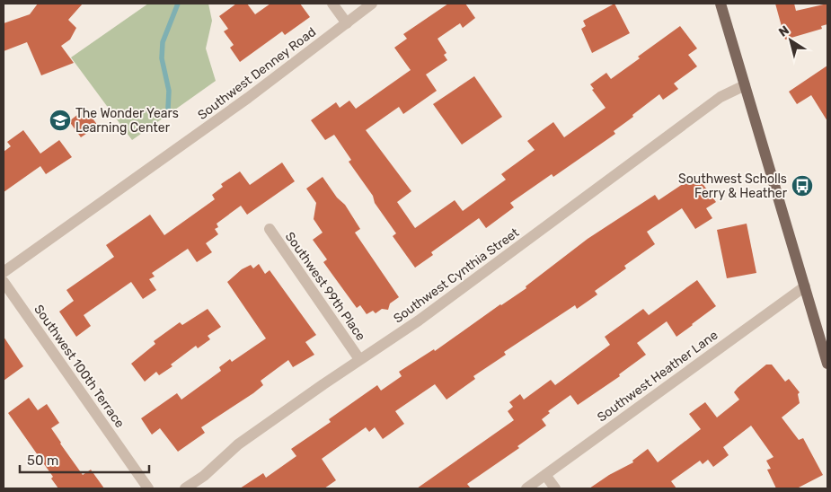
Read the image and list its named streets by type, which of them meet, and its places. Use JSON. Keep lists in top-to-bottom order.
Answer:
{
  "streets": {
    "street": [
      "Southwest Denney Road",
      "Southwest Cynthia Street",
      "Southwest 99th Place",
      "Southwest 100th Terrace",
      "Southwest Heather Lane"
    ]
  },
  "crossings": [
    ["Southwest Cynthia Street", "Southwest 99th Place"]
  ],
  "places": {
    "school or university": ["The Wonder Years Learning Center"],
    "bus stop": ["Southwest Scholls Ferry & Heather"]
  },
  "scale_bar": "50 m",
  "north": "top left"
}
